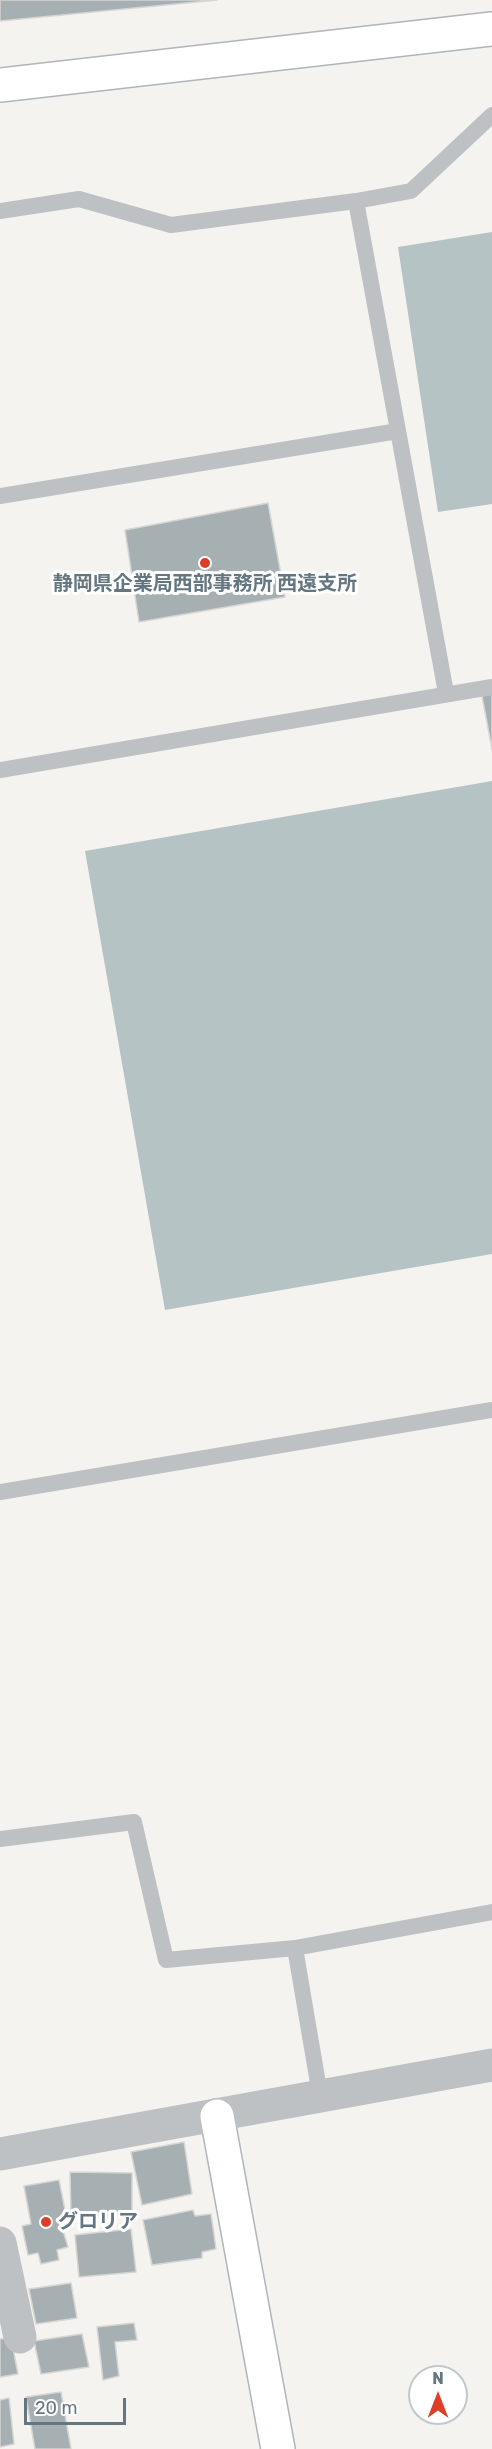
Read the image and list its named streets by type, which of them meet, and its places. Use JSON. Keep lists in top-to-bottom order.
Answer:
{
  "places": ["静岡県企業局西部事務所 西遠支所", "グロリア"],
  "scale_bar": "20 m",
  "north": "top"
}
